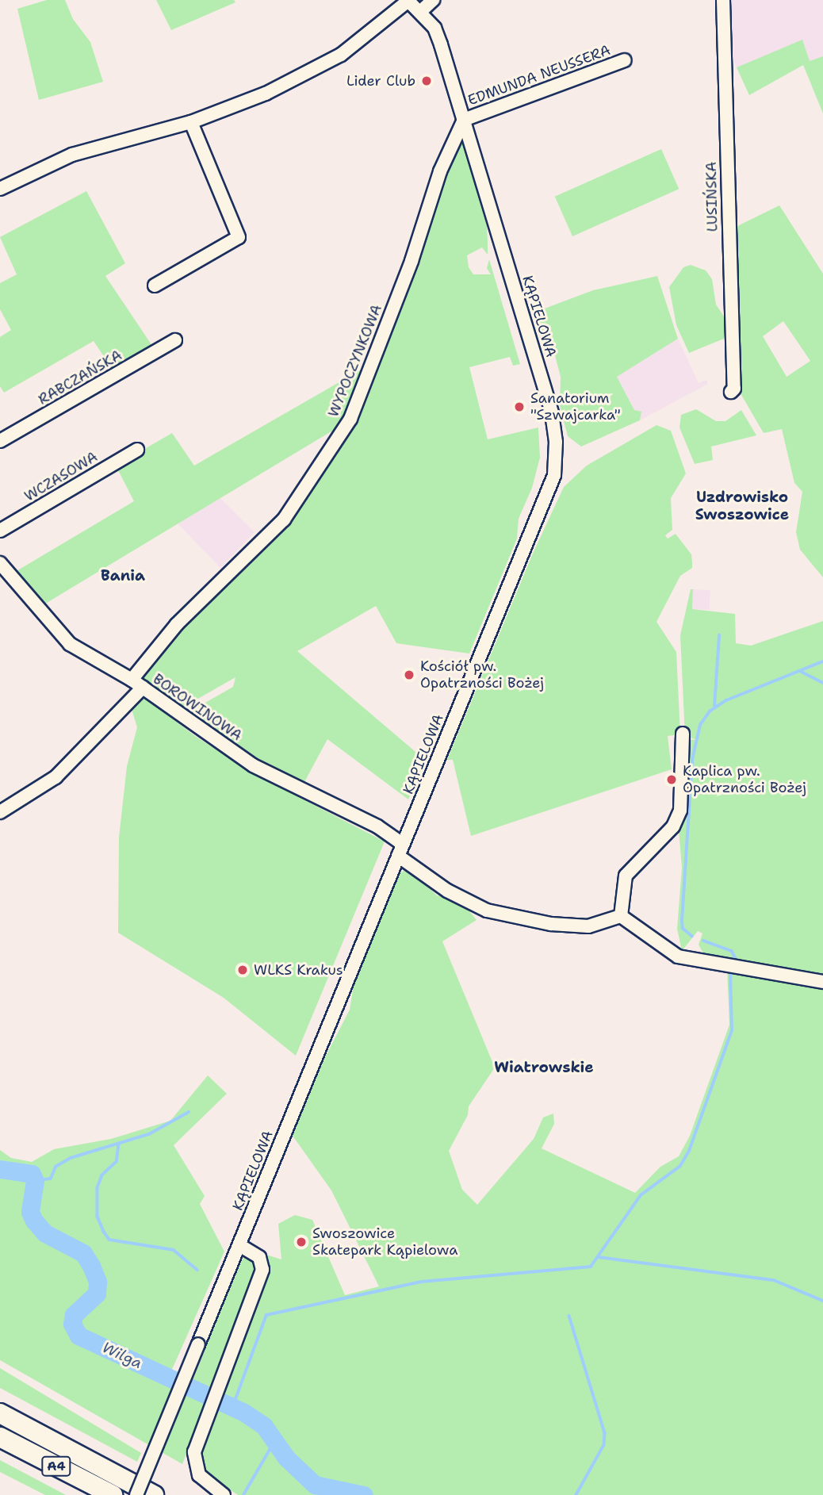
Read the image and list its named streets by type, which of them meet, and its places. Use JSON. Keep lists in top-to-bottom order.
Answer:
{
  "streets": {
    "highway": ["A4"],
    "street": [
      "EDMUNDA NEUSSERA",
      "LUSIŃSKA",
      "KĄPIELOWA",
      "WYPOCZYNKOWA",
      "RABCZAŃSKA",
      "WCZASOWA",
      "BOROWINOWA"
    ]
  },
  "crossings": [
    ["EDMUNDA NEUSSERA", "KĄPIELOWA"],
    ["EDMUNDA NEUSSERA", "WYPOCZYNKOWA"],
    ["KĄPIELOWA", "WYPOCZYNKOWA"],
    ["KĄPIELOWA", "BOROWINOWA"],
    ["WYPOCZYNKOWA", "BOROWINOWA"]
  ],
  "districts": ["Uzdrowisko Swoszowice", "Bania", "Wiatrowskie"],
  "water": ["Wilga"],
  "places": [
    "Lider Club",
    "Sanatorium \"Szwajcarka\"",
    "Kościół pw. Opatrzności Bożej",
    "Kaplica pw. Opatrzności Bożej",
    "WLKS Krakus",
    "Swoszowice Skatepark Kąpielowa"
  ]
}
